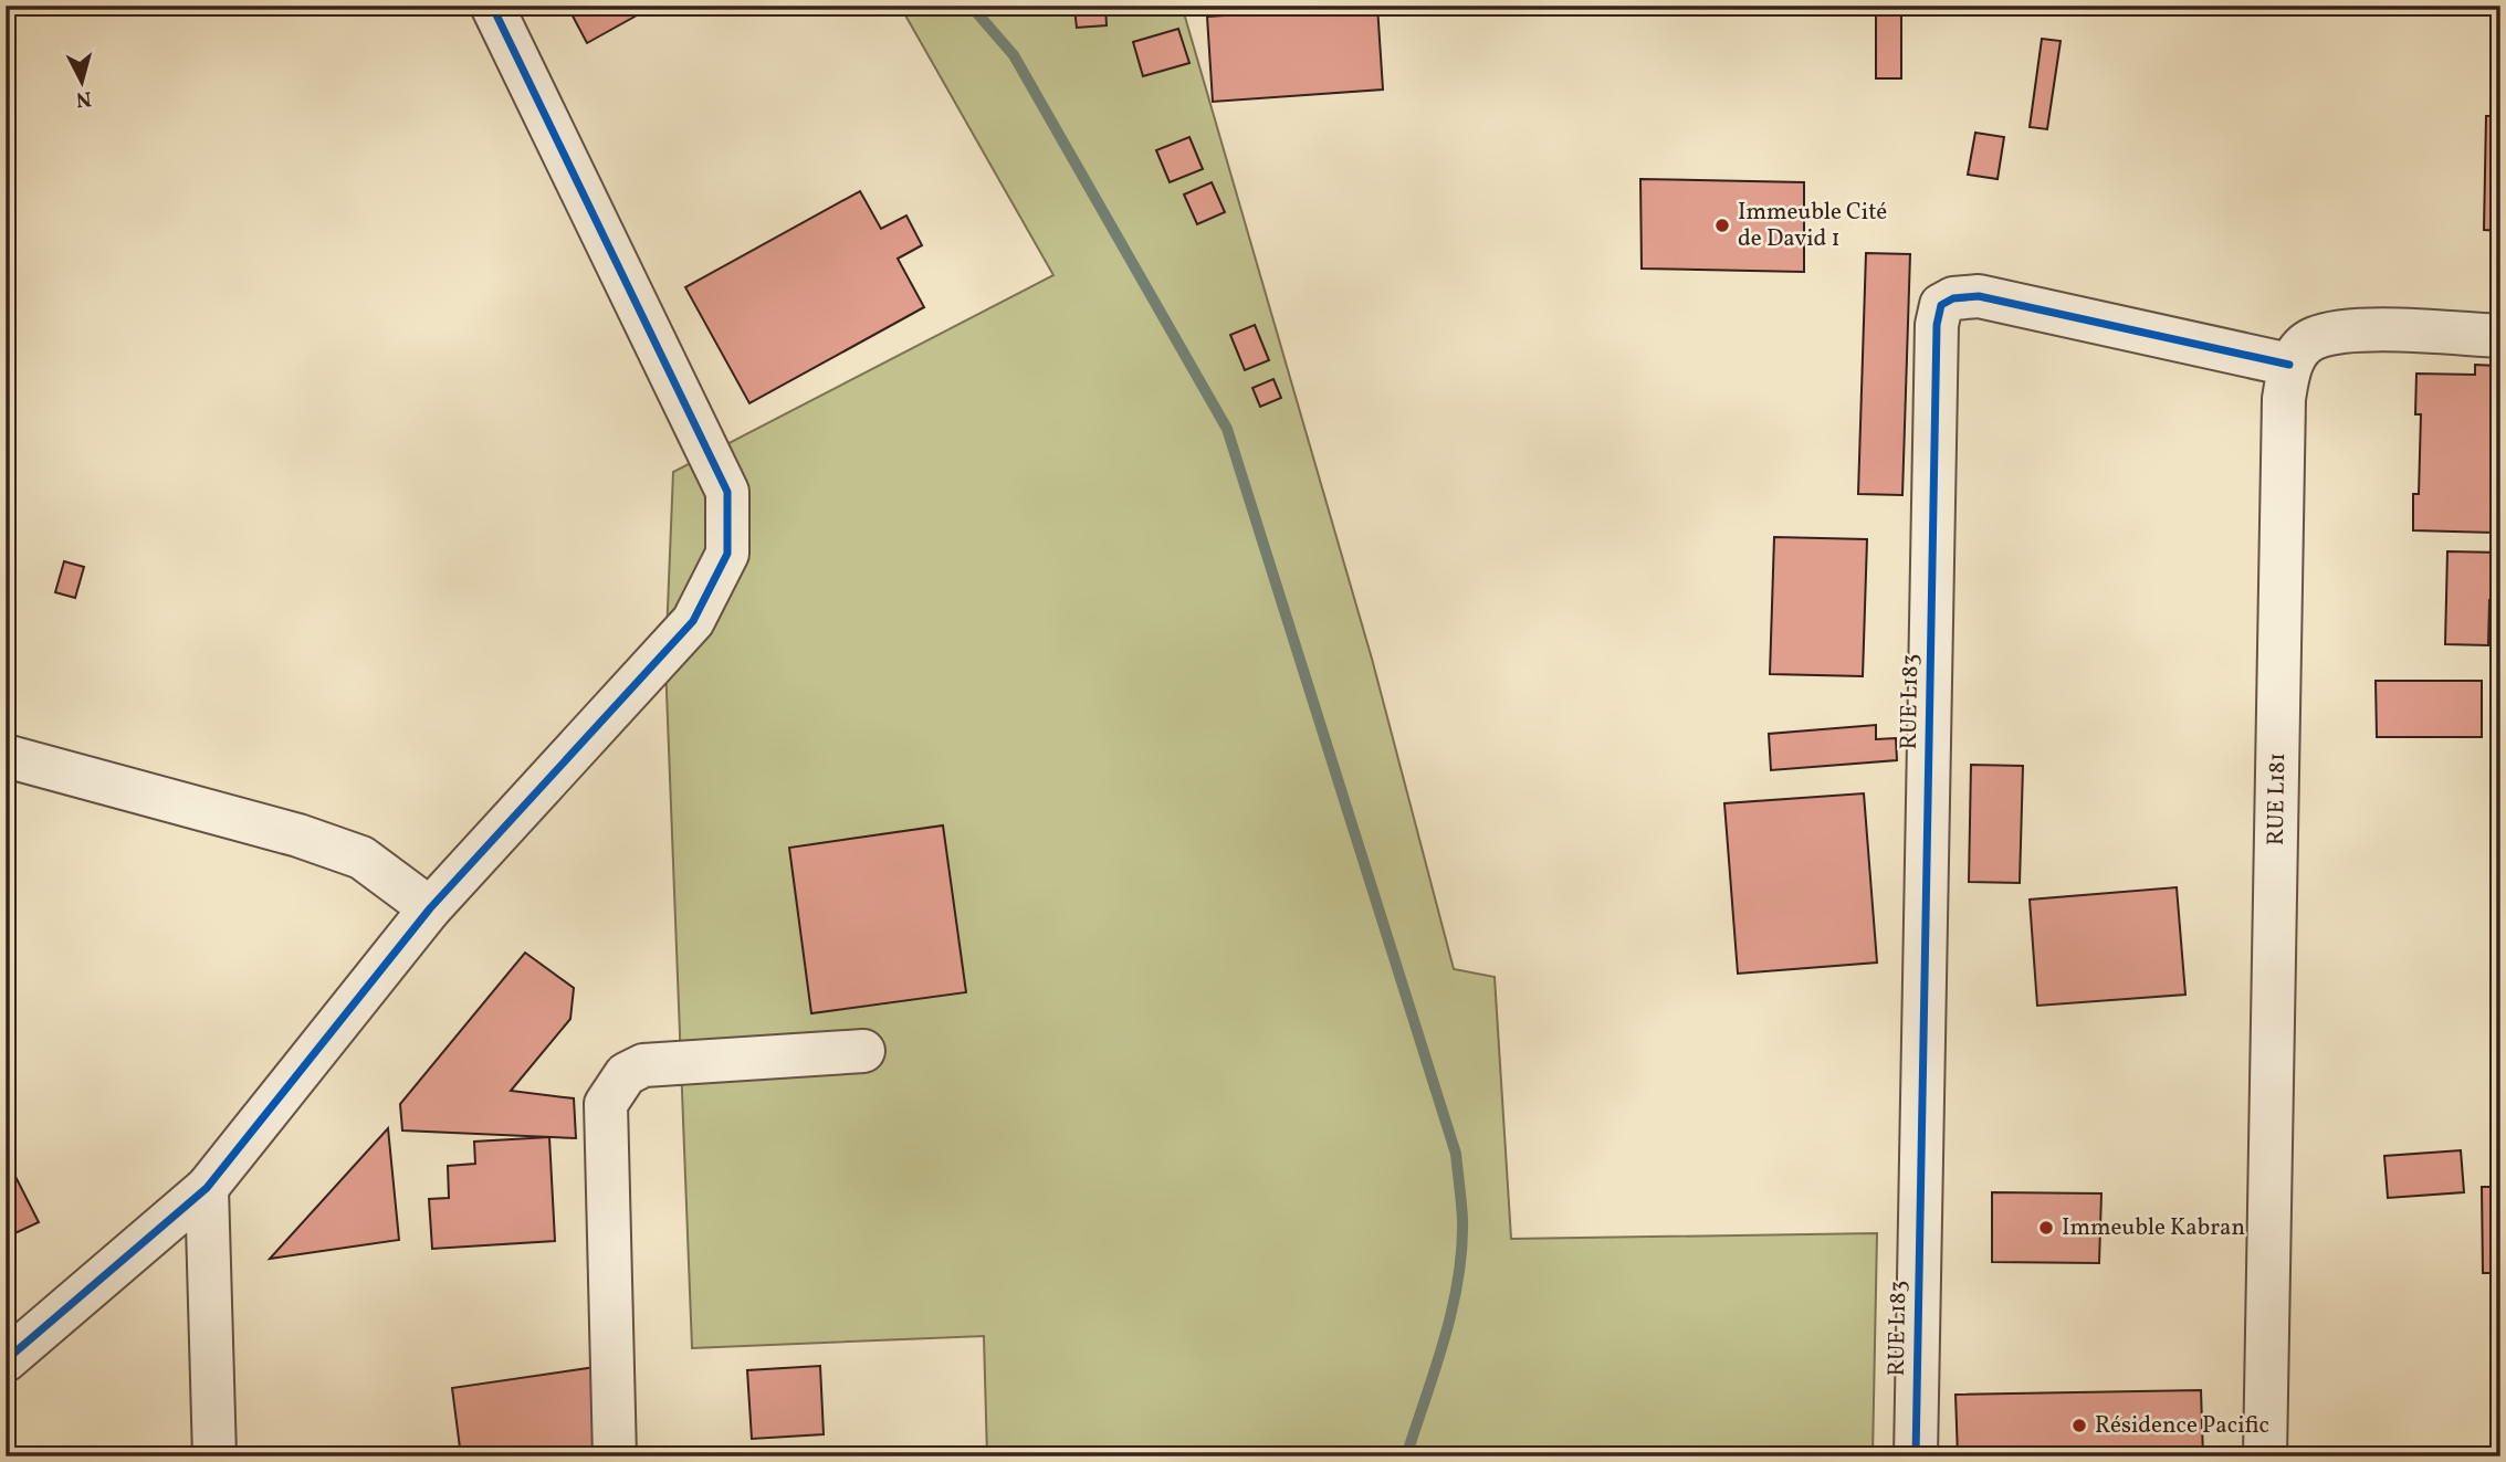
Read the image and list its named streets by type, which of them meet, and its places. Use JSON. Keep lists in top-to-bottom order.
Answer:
{
  "streets": {
    "street": ["RUE L183", "RUE L181"]
  },
  "crossings": [
    ["RUE L183", "RUE L181"]
  ],
  "places": ["Immeuble Cité de David 1", "Immeuble Kabran", "Résidence Pacific"],
  "north": "bottom"
}
